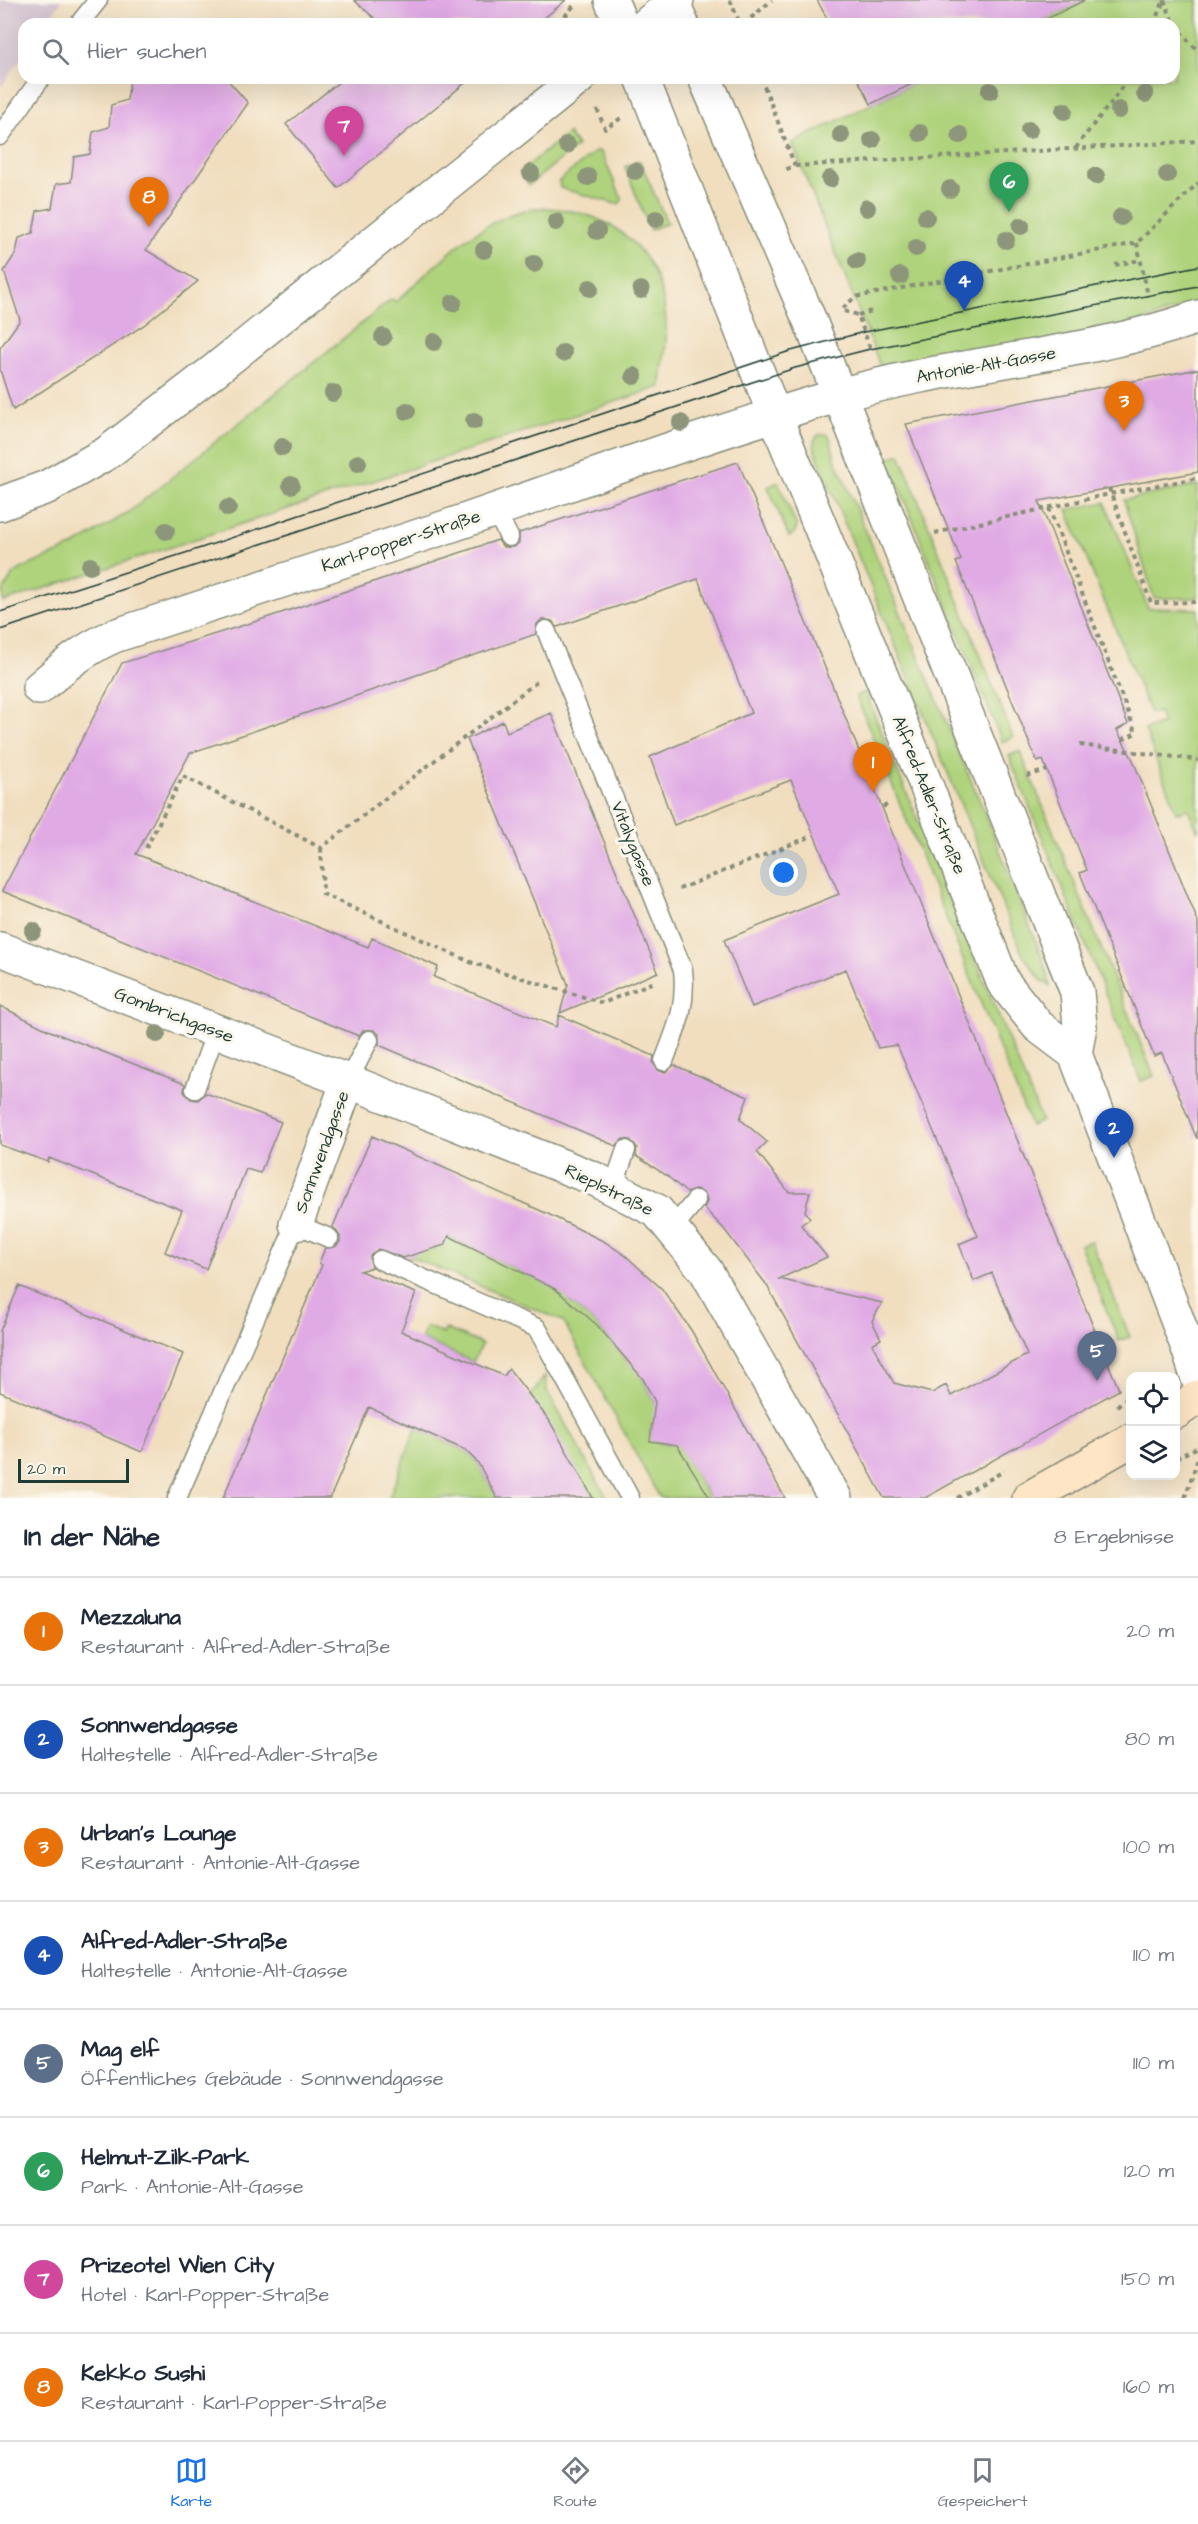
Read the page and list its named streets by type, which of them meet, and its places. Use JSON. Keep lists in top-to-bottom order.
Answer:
{
  "streets": {
    "street": [
      "Antonie-Alt-Gasse",
      "Karl-Popper-Straße",
      "Alfred-Adler-Straße",
      "Gombrichgasse",
      "Sonnwendgasse",
      "Rieplstraße"
    ],
    "lane": ["Vitalygasse"]
  },
  "crossings": [
    ["Antonie-Alt-Gasse", "Karl-Popper-Straße"],
    ["Antonie-Alt-Gasse", "Alfred-Adler-Straße"],
    ["Karl-Popper-Straße", "Alfred-Adler-Straße"],
    ["Gombrichgasse", "Sonnwendgasse"],
    ["Gombrichgasse", "Rieplstraße"],
    ["Sonnwendgasse", "Rieplstraße"]
  ],
  "scale_bar": "20 m",
  "page": {
    "search": "Hier suchen",
    "pins": [
      "7",
      "6",
      "8",
      "4",
      "3",
      "1",
      "2",
      "5"
    ],
    "scale": "20 m",
    "heading": ["In der Nähe", "8 Ergebnisse"],
    "list": [
      {
        "mark": "1",
        "name": "Mezzaluna",
        "note": "Restaurant · Alfred-Adler-Straße",
        "value": "20 m"
      },
      {
        "mark": "2",
        "name": "Sonnwendgasse",
        "note": "Haltestelle · Alfred-Adler-Straße",
        "value": "80 m"
      },
      {
        "mark": "3",
        "name": "Urban's Lounge",
        "note": "Restaurant · Antonie-Alt-Gasse",
        "value": "100 m"
      },
      {
        "mark": "4",
        "name": "Alfred-Adler-Straße",
        "note": "Haltestelle · Antonie-Alt-Gasse",
        "value": "110 m"
      },
      {
        "mark": "5",
        "name": "Mag elf",
        "note": "Öffentliches Gebäude · Sonnwendgasse",
        "value": "110 m"
      },
      {
        "mark": "6",
        "name": "Helmut-Zilk-Park",
        "note": "Park · Antonie-Alt-Gasse",
        "value": "120 m"
      },
      {
        "mark": "7",
        "name": "Prizeotel Wien City",
        "note": "Hotel · Karl-Popper-Straße",
        "value": "150 m"
      },
      {
        "mark": "8",
        "name": "Kekko Sushi",
        "note": "Restaurant · Karl-Popper-Straße",
        "value": "160 m"
      }
    ],
    "nav": ["Karte", "Route", "Gespeichert"]
  }
}
